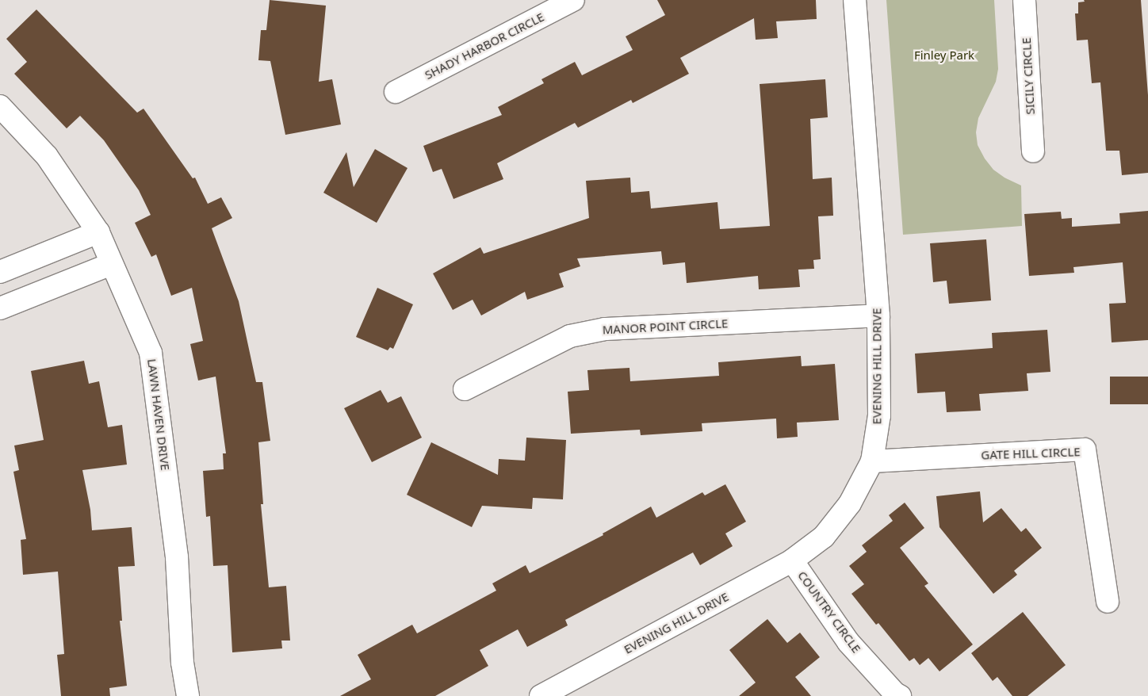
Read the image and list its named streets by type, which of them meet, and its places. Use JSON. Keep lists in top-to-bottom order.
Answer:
{
  "streets": {
    "street": [
      "SHADY HARBOR CIRCLE",
      "SICILY CIRCLE",
      "MANOR POINT CIRCLE",
      "EVENING HILL DRIVE",
      "LAWN HAVEN DRIVE",
      "GATE HILL CIRCLE",
      "COUNTRY CIRCLE"
    ]
  },
  "crossings": [
    ["MANOR POINT CIRCLE", "EVENING HILL DRIVE"],
    ["EVENING HILL DRIVE", "GATE HILL CIRCLE"],
    ["EVENING HILL DRIVE", "COUNTRY CIRCLE"]
  ],
  "parks": ["Finley Park"]
}
